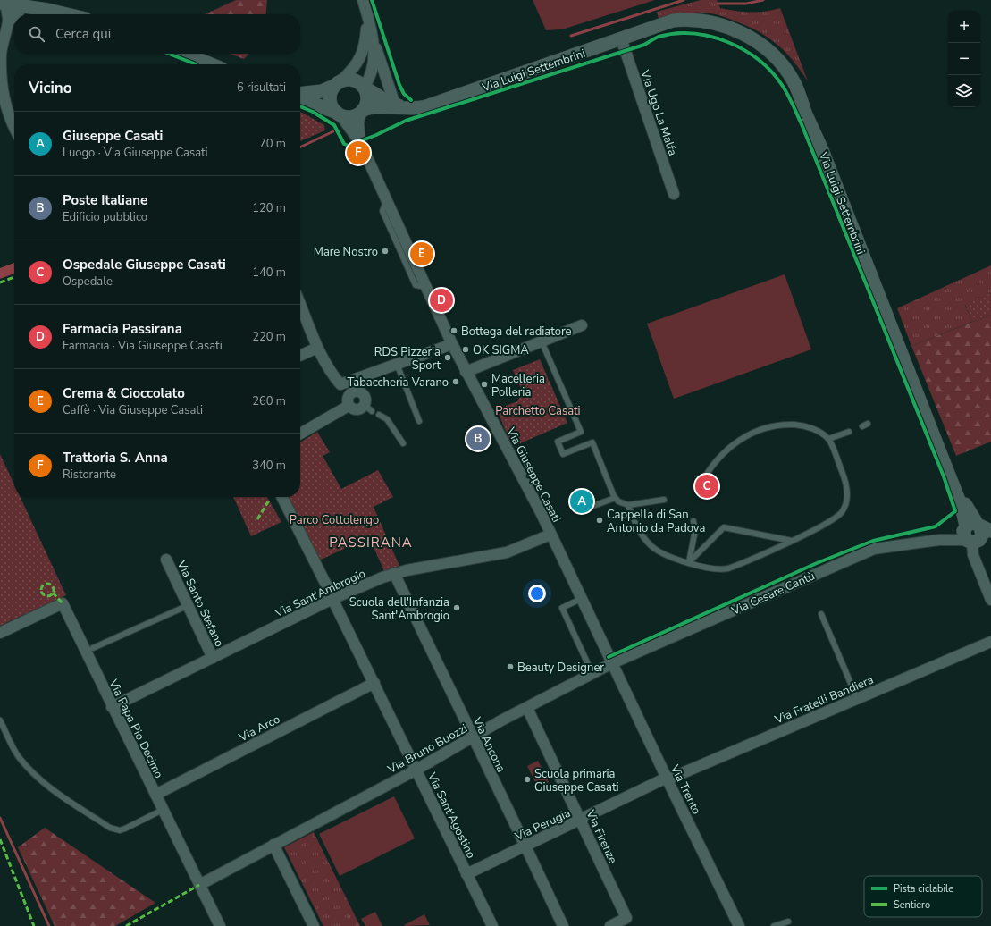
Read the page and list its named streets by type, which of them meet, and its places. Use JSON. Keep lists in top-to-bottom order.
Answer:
{
  "streets": {
    "street": [
      "Via Luigi Settembrini",
      "Via Ugo La Malfa",
      "Via Giuseppe Casati",
      "Via Sant'Ambrogio",
      "Via Cesare Cantù",
      "Via Santo Stefano",
      "Via Fratelli Bandiera",
      "Via Arco",
      "Via Papa Pio Decimo",
      "Via Ancona",
      "Via Bruno Buozzi",
      "Via Trento",
      "Via Sant'Agostino",
      "Via Perugia",
      "Via Firenze"
    ]
  },
  "crossings": [
    ["Via Luigi Settembrini", "Via Ugo La Malfa"],
    ["Via Luigi Settembrini", "Via Giuseppe Casati"],
    ["Via Luigi Settembrini", "Via Cesare Cantù"],
    ["Via Giuseppe Casati", "Via Sant'Ambrogio"],
    ["Via Giuseppe Casati", "Via Cesare Cantù"],
    ["Via Giuseppe Casati", "Via Bruno Buozzi"],
    ["Via Giuseppe Casati", "Via Trento"],
    ["Via Sant'Ambrogio", "Via Santo Stefano"],
    ["Via Sant'Ambrogio", "Via Papa Pio Decimo"],
    ["Via Sant'Ambrogio", "Via Ancona"],
    ["Via Sant'Ambrogio", "Via Sant'Agostino"],
    ["Via Cesare Cantù", "Via Bruno Buozzi"],
    ["Via Cesare Cantù", "Via Trento"],
    ["Via Fratelli Bandiera", "Via Trento"],
    ["Via Fratelli Bandiera", "Via Perugia"],
    ["Via Arco", "Via Papa Pio Decimo"],
    ["Via Arco", "Via Sant'Agostino"],
    ["Via Papa Pio Decimo", "Via Bruno Buozzi"],
    ["Via Ancona", "Via Bruno Buozzi"],
    ["Via Ancona", "Via Perugia"],
    ["Via Bruno Buozzi", "Via Trento"],
    ["Via Bruno Buozzi", "Via Sant'Agostino"],
    ["Via Bruno Buozzi", "Via Firenze"],
    ["Via Trento", "Via Perugia"],
    ["Via Sant'Agostino", "Via Perugia"],
    ["Via Perugia", "Via Firenze"]
  ],
  "districts": ["PASSIRANA"],
  "parks": ["Parchetto Casati", "Parco Cottolengo"],
  "places": [
    "Mare Nostro",
    "Bottega del radiatore",
    "OK SIGMA",
    "RDS Pizzeria Sport",
    "Tabaccheria Varano",
    "Macelleria Polleria",
    "Cappella di San Antonio da Padova",
    "Scuola dell'Infanzia Sant'Ambrogio",
    "Beauty Designer",
    "Scuola primaria Giuseppe Casati"
  ],
  "legend": ["Pista ciclabile", "Sentiero"],
  "page": {
    "map_buttons": ["+", "−"],
    "search": "Cerca qui",
    "heading": ["Vicino", "6 risultati"],
    "list": [
      {
        "mark": "A",
        "name": "Giuseppe Casati",
        "note": "Luogo · Via Giuseppe Casati",
        "value": "70 m"
      },
      {
        "mark": "B",
        "name": "Poste Italiane",
        "note": "Edificio pubblico",
        "value": "120 m"
      },
      {
        "mark": "C",
        "name": "Ospedale Giuseppe Casati",
        "note": "Ospedale",
        "value": "140 m"
      },
      {
        "mark": "D",
        "name": "Farmacia Passirana",
        "note": "Farmacia · Via Giuseppe Casati",
        "value": "220 m"
      },
      {
        "mark": "E",
        "name": "Crema & Cioccolato",
        "note": "Caffè · Via Giuseppe Casati",
        "value": "260 m"
      },
      {
        "mark": "F",
        "name": "Trattoria S. Anna",
        "note": "Ristorante",
        "value": "340 m"
      }
    ],
    "pins": [
      "F",
      "E",
      "D",
      "B",
      "C",
      "A"
    ]
  }
}
